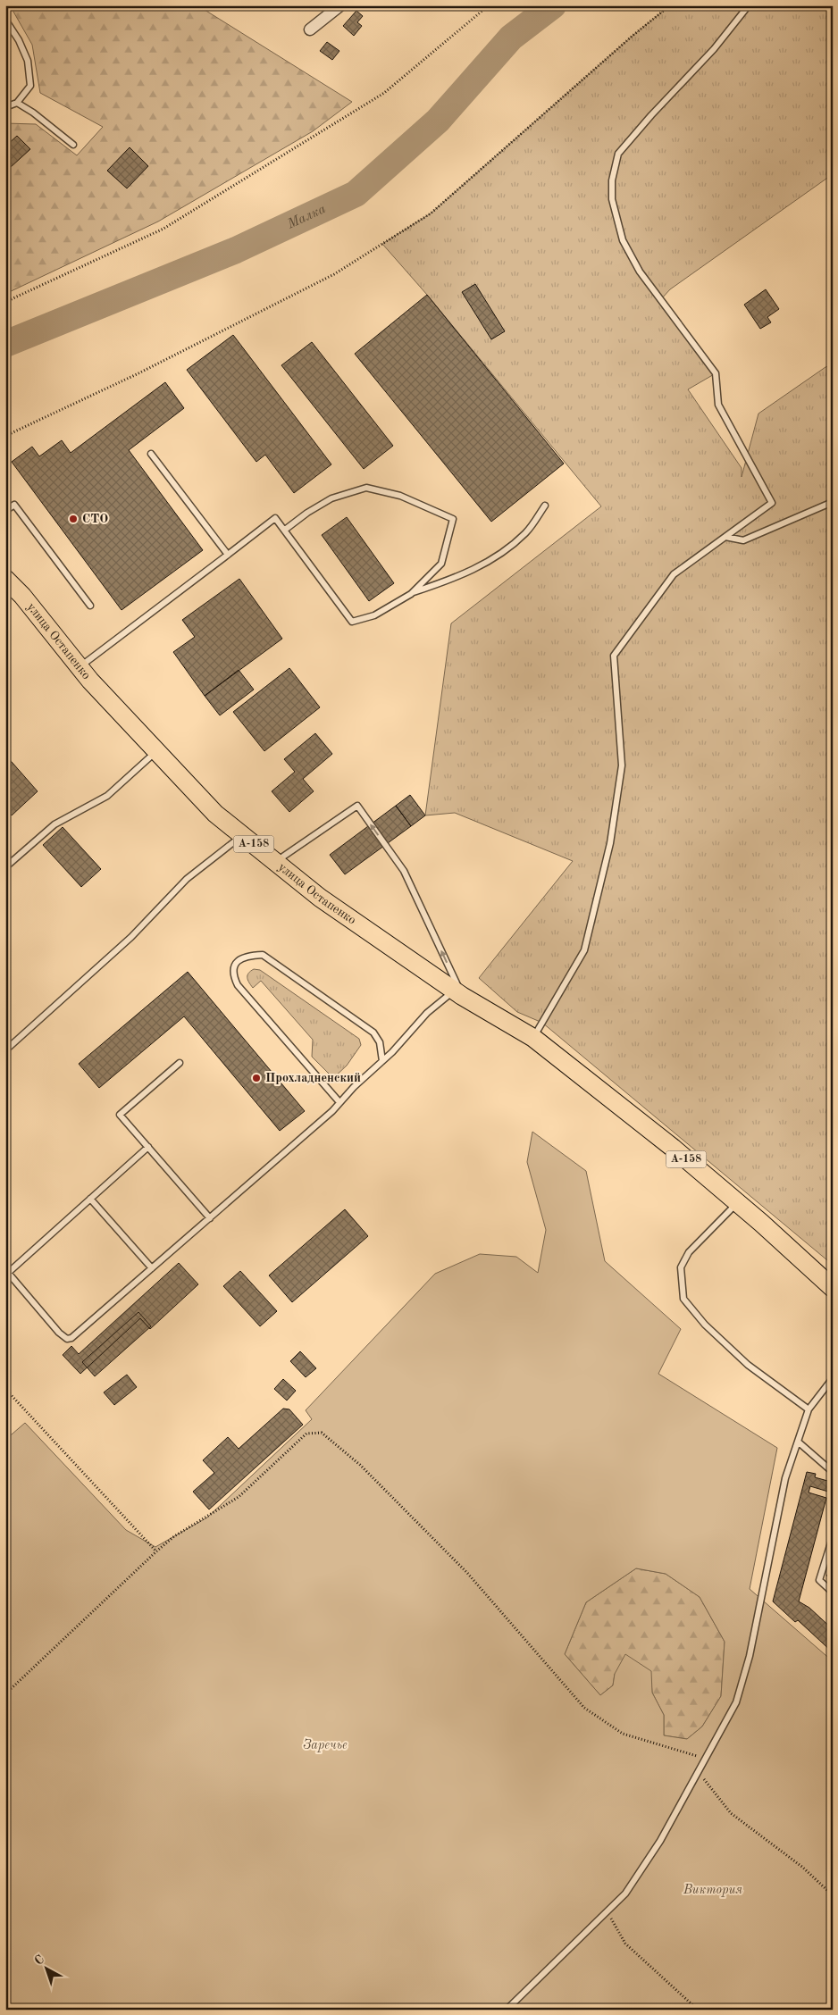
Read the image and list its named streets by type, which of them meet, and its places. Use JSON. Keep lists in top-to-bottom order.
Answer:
{
  "streets": {
    "main road": ["улица Остапенко", "А-158"]
  },
  "crossings": [
    ["улица Остапенко", "А-158"]
  ],
  "water": ["Малка"],
  "parks": ["Заречье", "Виктория"],
  "places": ["СТО", "Прохладненский"],
  "north": "top left"
}
